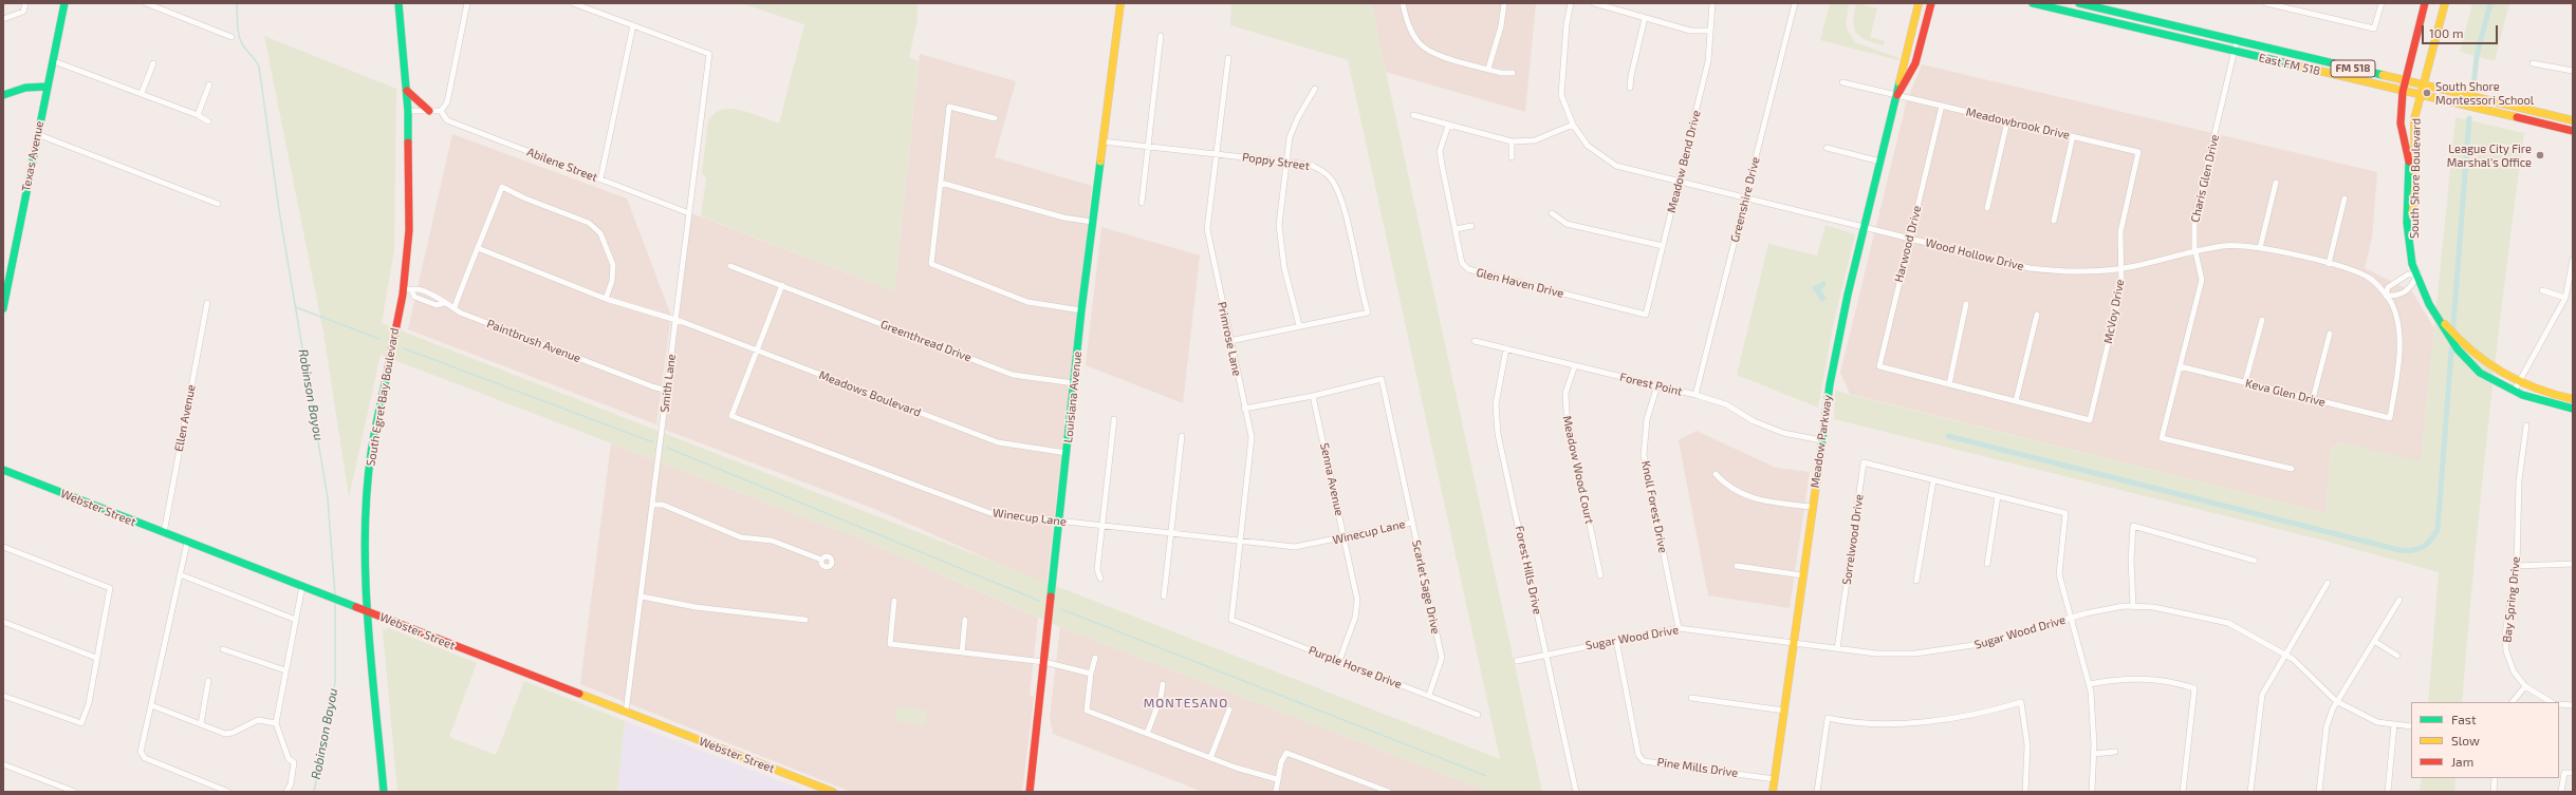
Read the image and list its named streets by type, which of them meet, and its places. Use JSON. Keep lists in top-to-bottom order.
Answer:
{
  "streets": {
    "street": [
      "East FM 518",
      "FM 518",
      "Meadowbrook Drive",
      "Texas Avenue",
      "Poppy Street",
      "Meadow Bend Drive",
      "Abilene Street",
      "Charis Glen Drive",
      "South Shore Boulevard",
      "Greenshire Drive",
      "Harwood Drive",
      "Wood Hollow Drive",
      "Glen Haven Drive",
      "McVoy Drive",
      "Primrose Lane",
      "Paintbrush Avenue",
      "Greenthread Drive",
      "Smith Lane",
      "Forest Point",
      "Keva Glen Drive",
      "Meadows Boulevard",
      "South Egret Bay Boulevard",
      "Louisiana Avenue",
      "Ellen Avenue",
      "Meadow Parkway",
      "Meadow Wood Court",
      "Senna Avenue",
      "Knoll Forest Drive",
      "Webster Street",
      "Winecup Lane",
      "Sorrelwood Drive",
      "Forest Hills Drive",
      "Scarlet Sage Drive",
      "Bay Spring Drive",
      "Sugar Wood Drive",
      "Purple Horse Drive",
      "Pine Mills Drive"
    ]
  },
  "crossings": [
    ["East FM 518", "Charis Glen Drive"],
    ["East FM 518", "South Shore Boulevard"],
    ["Meadowbrook Drive", "Harwood Drive"],
    ["Meadowbrook Drive", "McVoy Drive"],
    ["Meadowbrook Drive", "Meadow Parkway"],
    ["Poppy Street", "Primrose Lane"],
    ["Poppy Street", "Louisiana Avenue"],
    ["Meadow Bend Drive", "Wood Hollow Drive"],
    ["Meadow Bend Drive", "Glen Haven Drive"],
    ["Abilene Street", "Smith Lane"],
    ["Charis Glen Drive", "Wood Hollow Drive"],
    ["Charis Glen Drive", "Keva Glen Drive"],
    ["Greenshire Drive", "Wood Hollow Drive"],
    ["Greenshire Drive", "Forest Point"],
    ["Harwood Drive", "Wood Hollow Drive"],
    ["Wood Hollow Drive", "McVoy Drive"],
    ["Wood Hollow Drive", "Keva Glen Drive"],
    ["Wood Hollow Drive", "Meadow Parkway"],
    ["Primrose Lane", "Winecup Lane"],
    ["Primrose Lane", "Purple Horse Drive"],
    ["Paintbrush Avenue", "Smith Lane"],
    ["Paintbrush Avenue", "South Egret Bay Boulevard"],
    ["Greenthread Drive", "Louisiana Avenue"],
    ["Smith Lane", "Meadows Boulevard"],
    ["Smith Lane", "Webster Street"],
    ["Forest Point", "Meadow Parkway"],
    ["Forest Point", "Meadow Wood Court"],
    ["Forest Point", "Knoll Forest Drive"],
    ["Forest Point", "Forest Hills Drive"],
    ["Meadows Boulevard", "Louisiana Avenue"],
    ["Meadows Boulevard", "Winecup Lane"],
    ["South Egret Bay Boulevard", "Webster Street"],
    ["Louisiana Avenue", "Winecup Lane"],
    ["Ellen Avenue", "Webster Street"],
    ["Meadow Parkway", "Sugar Wood Drive"],
    ["Meadow Parkway", "Pine Mills Drive"],
    ["Senna Avenue", "Winecup Lane"],
    ["Senna Avenue", "Scarlet Sage Drive"],
    ["Senna Avenue", "Purple Horse Drive"],
    ["Knoll Forest Drive", "Sugar Wood Drive"],
    ["Winecup Lane", "Scarlet Sage Drive"],
    ["Sorrelwood Drive", "Sugar Wood Drive"],
    ["Forest Hills Drive", "Sugar Wood Drive"],
    ["Scarlet Sage Drive", "Purple Horse Drive"],
    ["Sugar Wood Drive", "Pine Mills Drive"]
  ],
  "districts": ["MONTESANO"],
  "water": ["Robinson Bayou"],
  "places": ["South Shore Montessori School", "League City Fire Marshal's Office"],
  "legend": ["Fast", "Slow", "Jam"],
  "scale_bar": "100 m"
}
